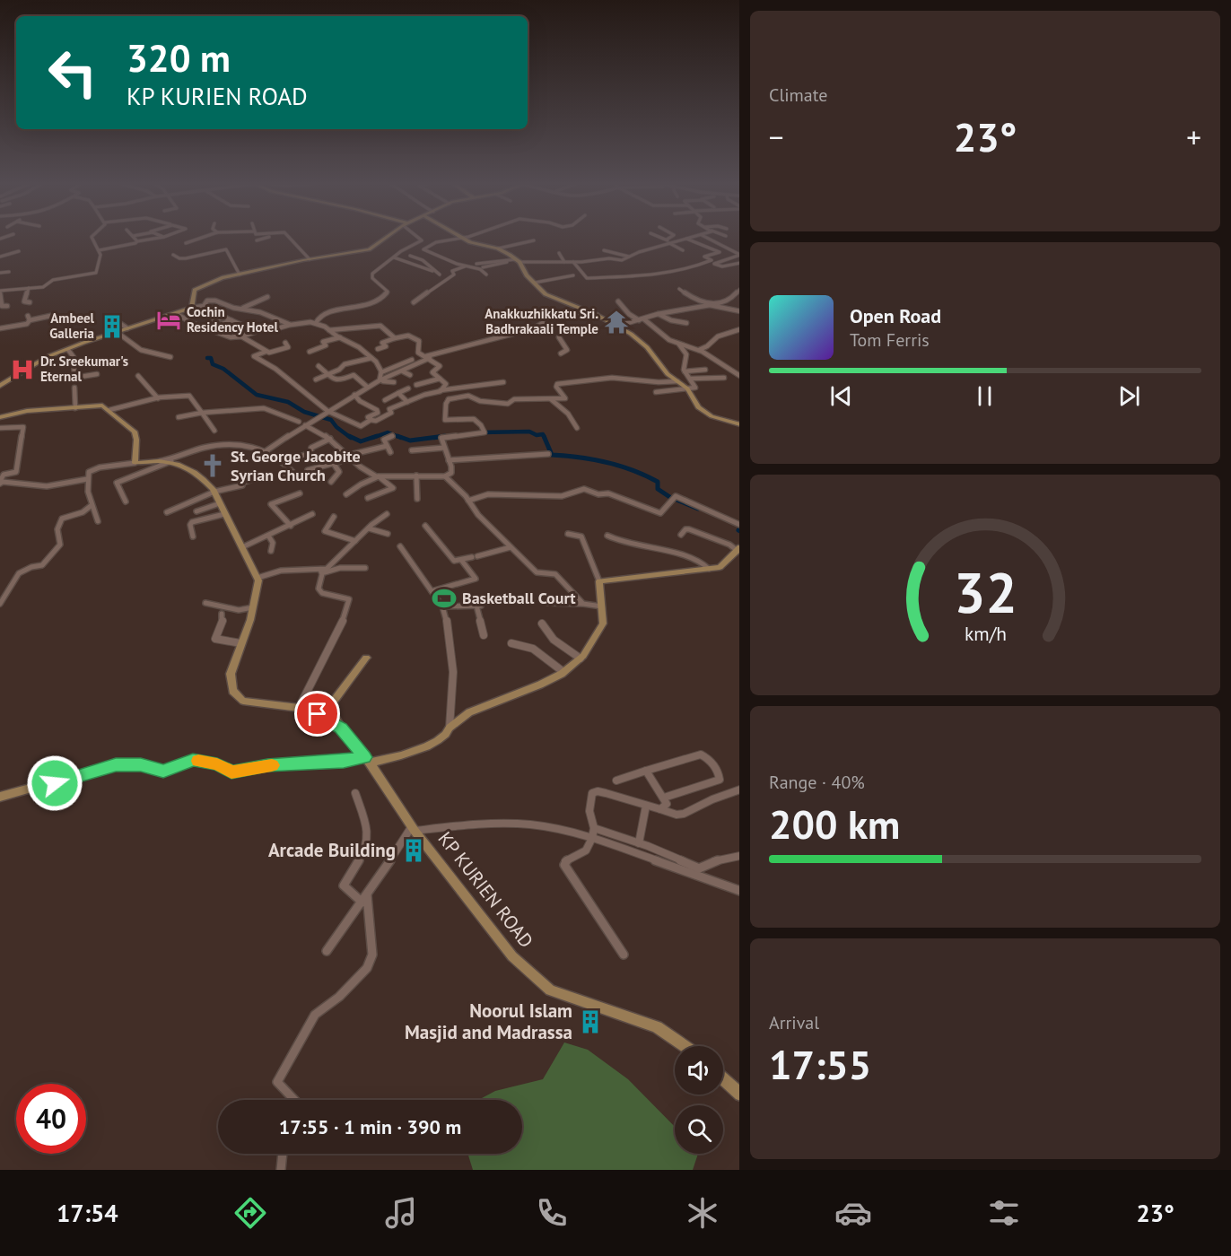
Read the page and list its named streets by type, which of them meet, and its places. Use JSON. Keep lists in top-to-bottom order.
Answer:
{
  "streets": {
    "main road": ["KP KURIEN ROAD"]
  },
  "places": {
    "hotel": ["Cochin Residency Hotel"],
    "temple": ["Anakkuzhikkatu Sri. Badhrakaali Temple"],
    "building": ["Ambeel Galleria", "Arcade Building", "Noorul Islam Masjid and Madrassa"],
    "hospital": ["Dr. Sreekumar's Eternal"],
    "church": ["St. George Jacobite Syrian Church"],
    "sports": ["Basketball Court"]
  },
  "page": {
    "tile": [
      "Climate",
      ["Range · 40%", "200 km"],
      ["Arrival", "17:55"]
    ],
    "turn": ["320 m", "KP KURIEN ROAD"],
    "heat": ["−", "23°", "+"],
    "song": ["Open Road", "Tom Ferris"],
    "limit": "40",
    "trip": "17:55 · 1 min · 390 m",
    "tabs": ["17:54", "23°"],
    "gauge": ["32", "km/h"]
  }
}
